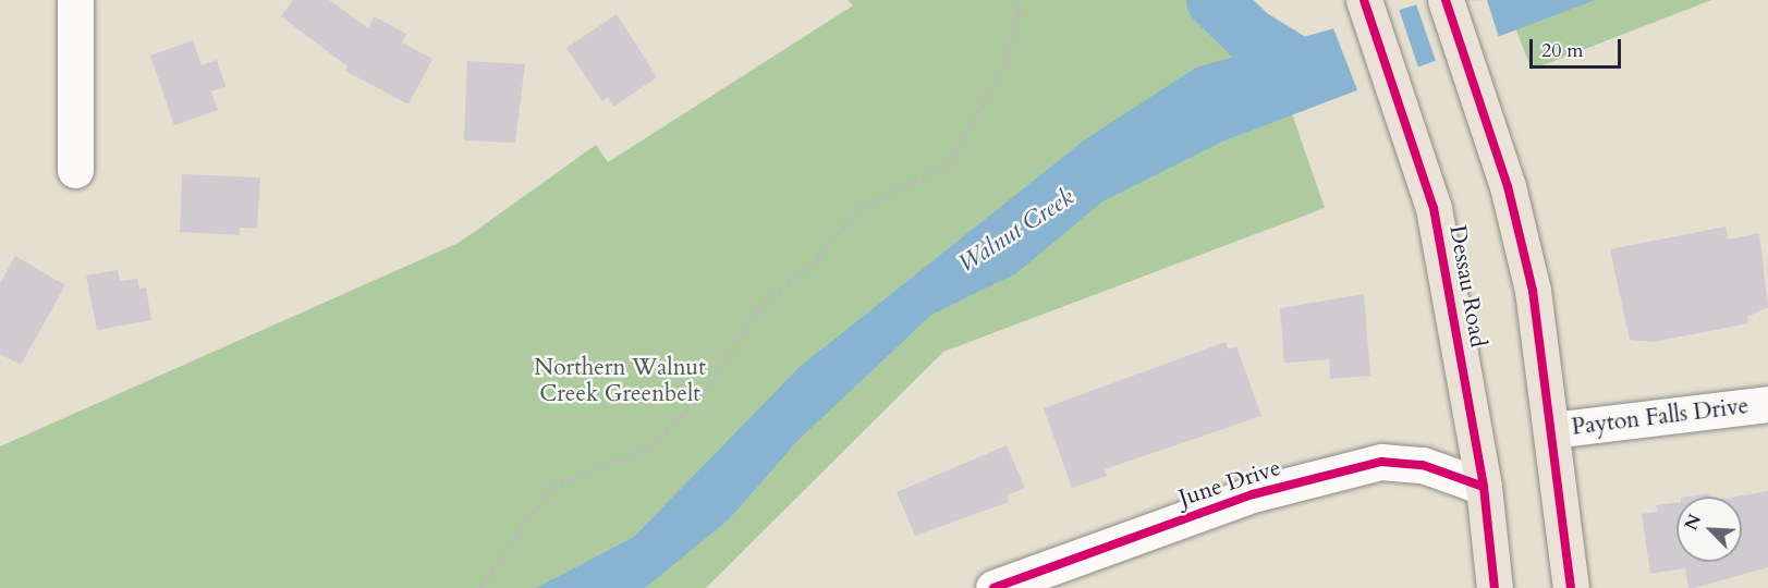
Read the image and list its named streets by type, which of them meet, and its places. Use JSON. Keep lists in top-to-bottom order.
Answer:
{
  "streets": {
    "main road": ["Dessau Road"],
    "street": ["Payton Falls Drive", "June Drive"]
  },
  "crossings": [
    ["Dessau Road", "June Drive"]
  ],
  "water": ["Walnut Creek"],
  "parks": ["Northern Walnut Creek Greenbelt"],
  "scale_bar": "20 m",
  "north": "top left"
}
